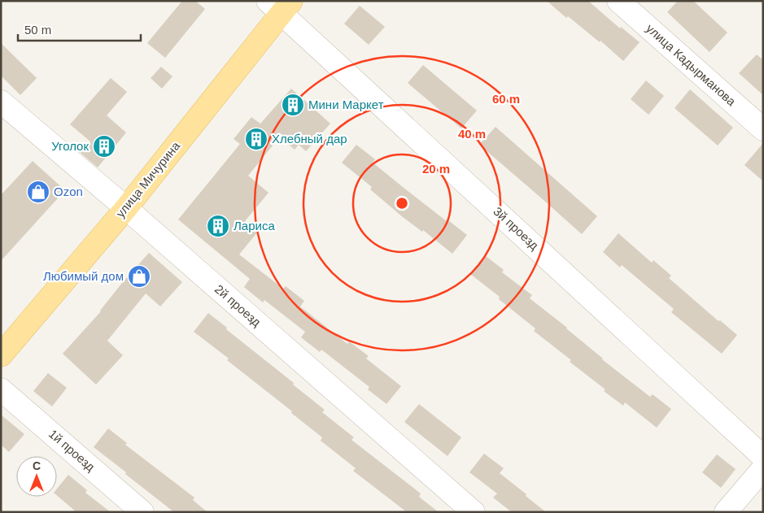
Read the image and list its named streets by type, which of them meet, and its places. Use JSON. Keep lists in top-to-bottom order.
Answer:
{
  "streets": {
    "main road": ["улица Мичурина"],
    "street": [
      "улица Кадырманова",
      "3й проезд",
      "2й проезд",
      "1й проезд"
    ]
  },
  "crossings": [
    ["улица Мичурина", "3й проезд"],
    ["улица Мичурина", "2й проезд"]
  ],
  "places": {
    "building": [
      "Мини Маркет",
      "Хлебный дар",
      "Уголок",
      "Лариса"
    ],
    "shop": ["Ozon", "Любимый дом"]
  },
  "scale_bar": "50 m",
  "north": "top",
  "rings": ["60 m", "40 m", "20 m"]
}
